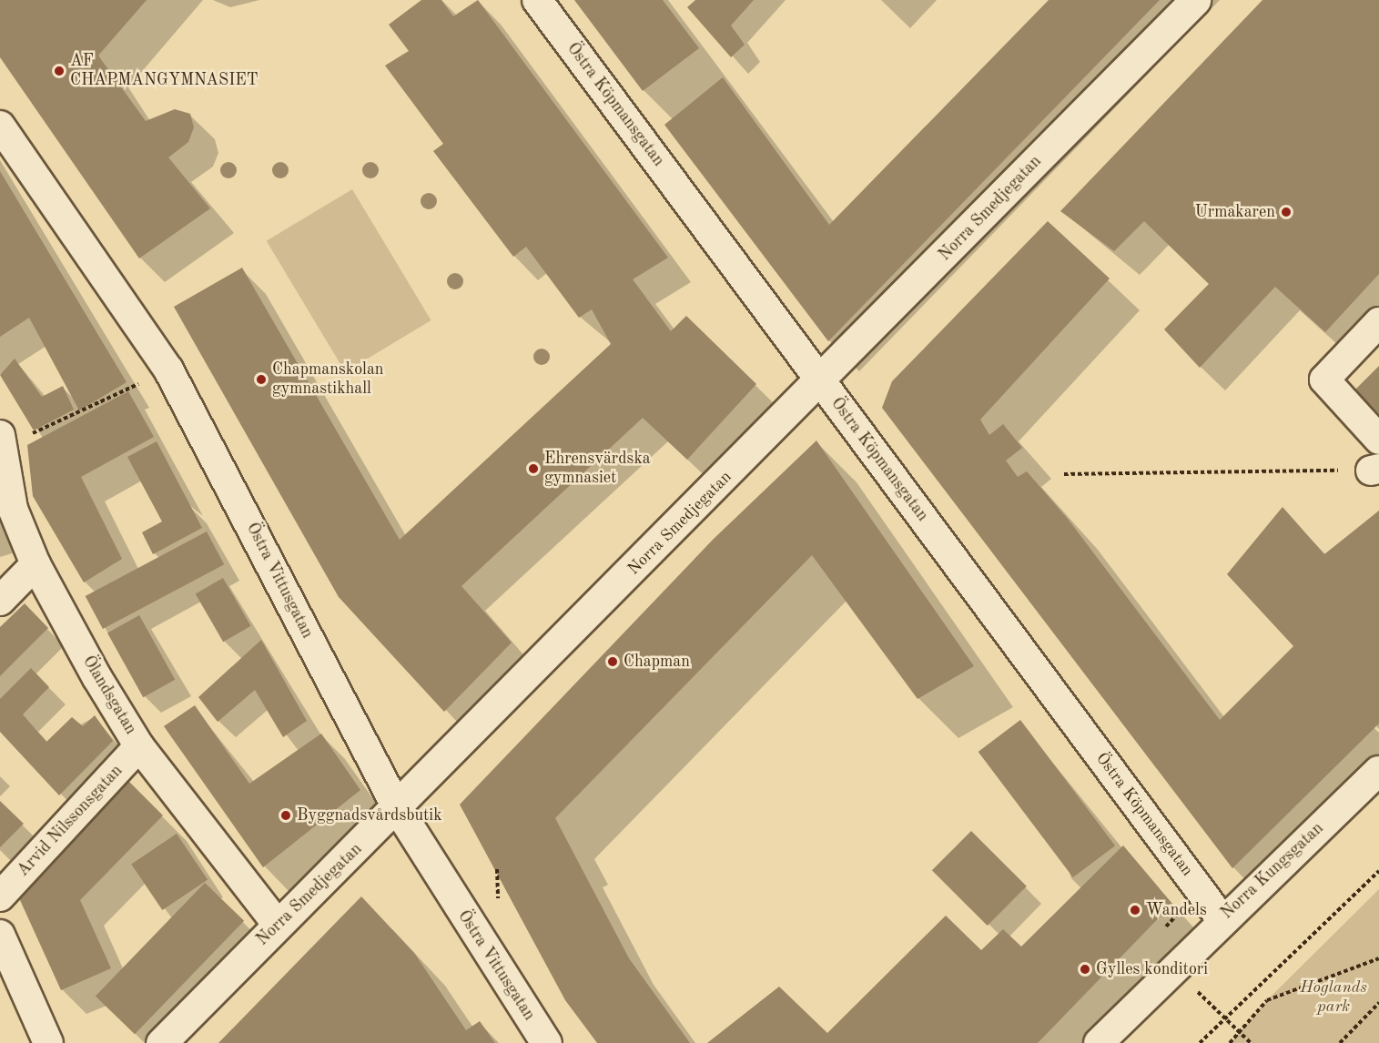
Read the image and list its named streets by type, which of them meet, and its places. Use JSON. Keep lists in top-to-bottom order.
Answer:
{
  "streets": {
    "street": [
      "Östra Köpmansgatan",
      "Norra Smedjegatan",
      "Östra Vittusgatan",
      "Ölandsgatan",
      "Arvid Nilssonsgatan",
      "Norra Kungsgatan"
    ]
  },
  "crossings": [
    ["Östra Köpmansgatan", "Norra Smedjegatan"],
    ["Östra Köpmansgatan", "Norra Kungsgatan"],
    ["Norra Smedjegatan", "Östra Vittusgatan"],
    ["Norra Smedjegatan", "Ölandsgatan"],
    ["Ölandsgatan", "Arvid Nilssonsgatan"]
  ],
  "parks": ["Hoglands park"],
  "places": [
    "AF CHAPMANGYMNASIET",
    "Urmakaren",
    "Chapmanskolan gymnastikhall",
    "Ehrensvärdska gymnasiet",
    "Chapman",
    "Byggnadsvårdsbutik",
    "Wandels",
    "Gylles konditori"
  ]
}
